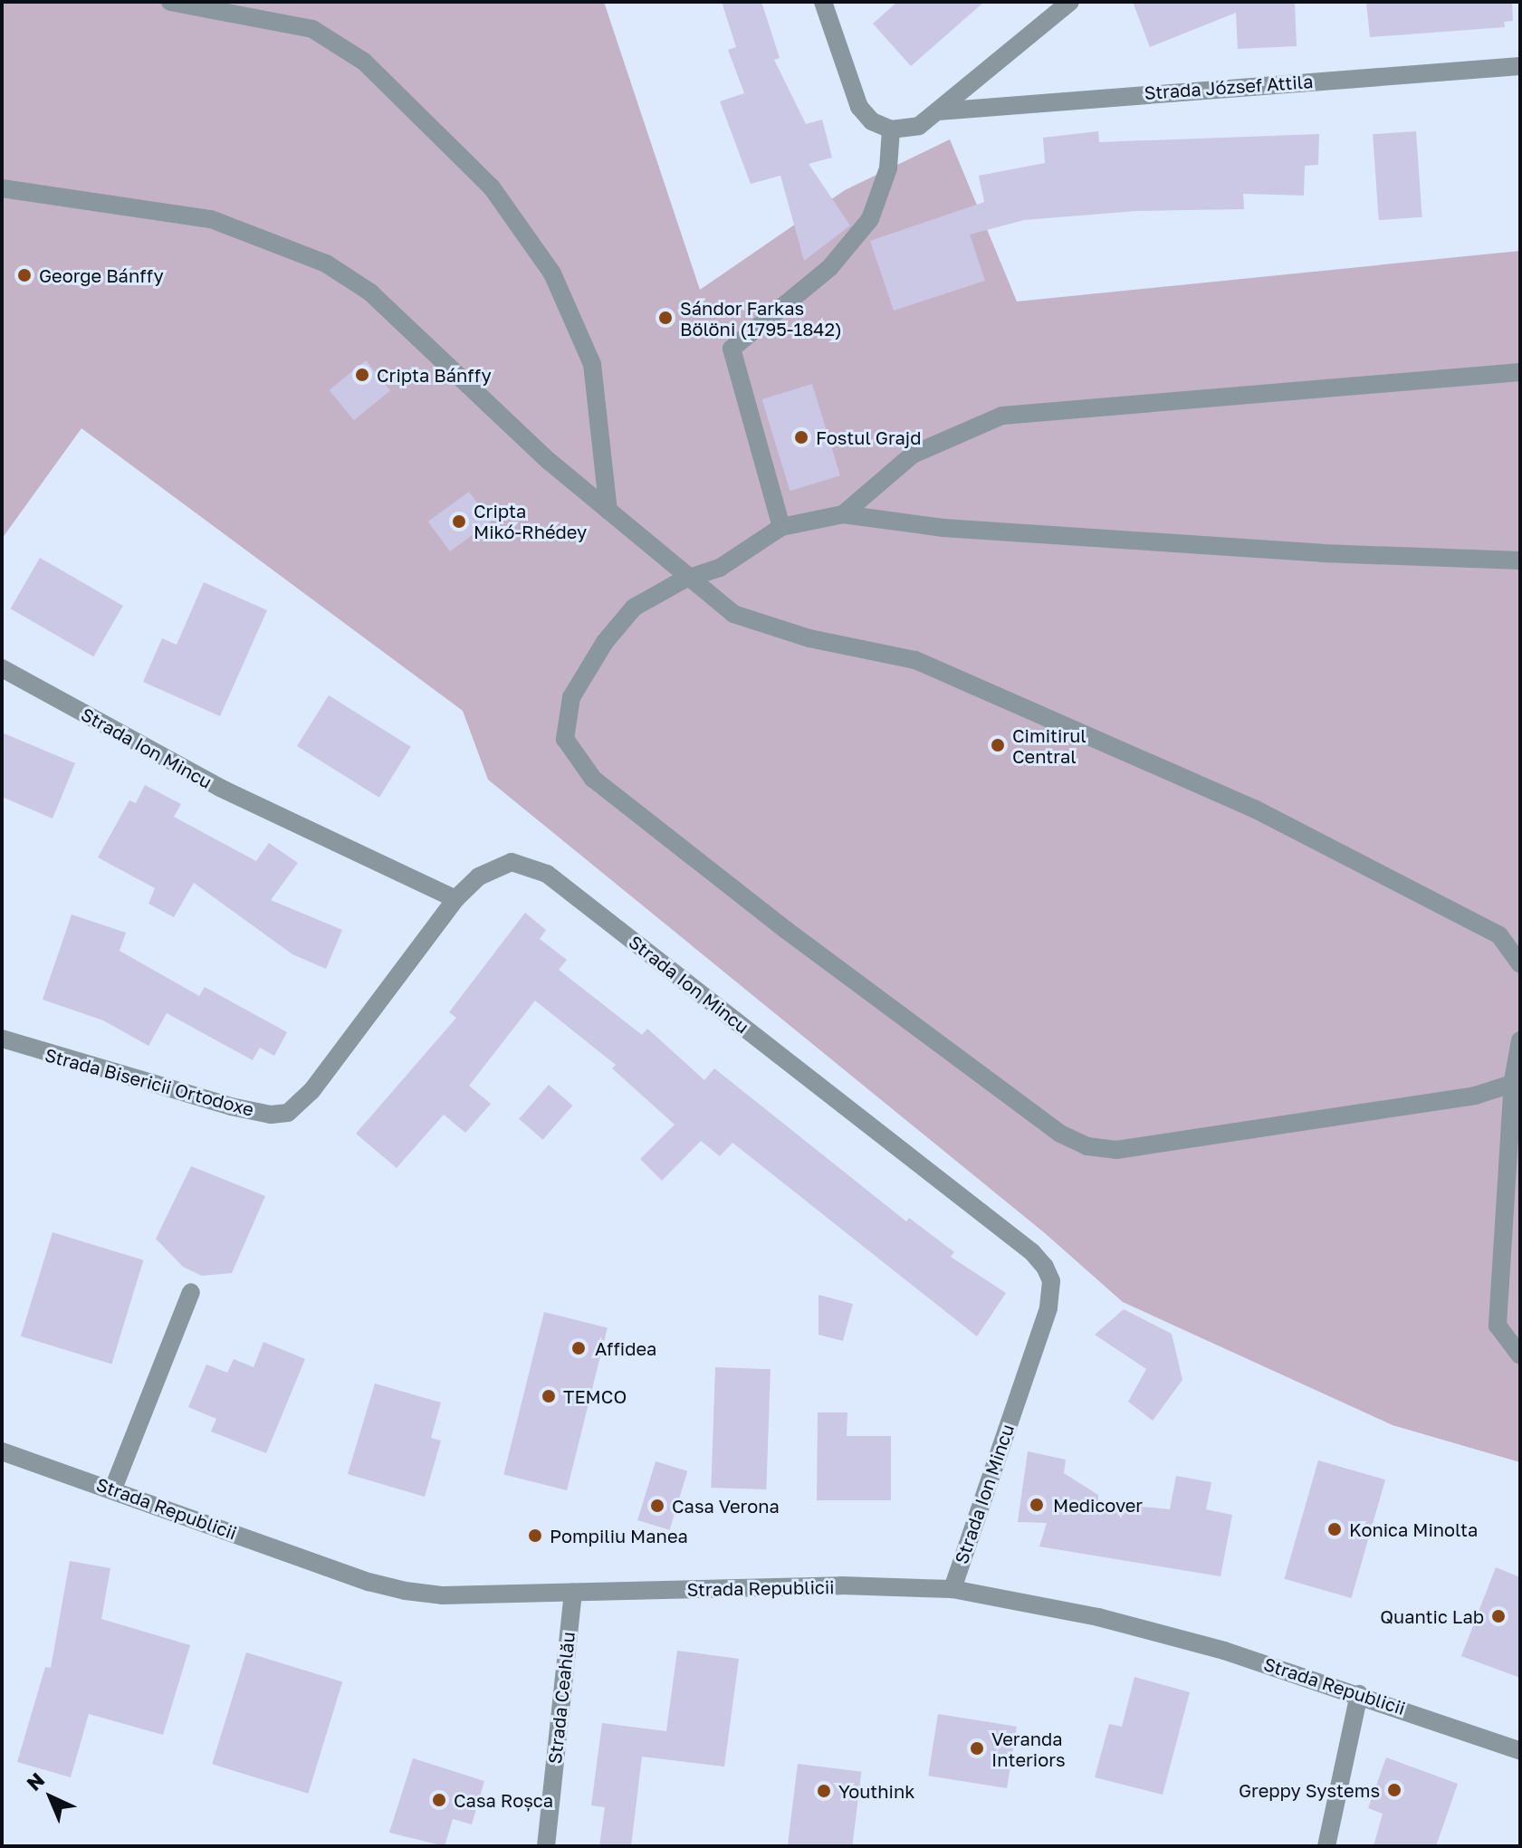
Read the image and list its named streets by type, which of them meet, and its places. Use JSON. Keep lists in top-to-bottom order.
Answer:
{
  "streets": {
    "street": [
      "Strada József Attila",
      "Strada Ion Mincu",
      "Strada Bisericii Ortodoxe",
      "Strada Republicii",
      "Strada Ceahlău"
    ]
  },
  "crossings": [
    ["Strada Ion Mincu", "Strada Bisericii Ortodoxe"],
    ["Strada Ion Mincu", "Strada Republicii"],
    ["Strada Republicii", "Strada Ceahlău"]
  ],
  "places": [
    "George Bánffy",
    "Sándor Farkas Bölöni (1795-1842)",
    "Cripta Bánffy",
    "Fostul Grajd",
    "Cripta Mikó-Rhédey",
    "Cimitirul Central",
    "Affidea",
    "TEMCO",
    "Medicover",
    "Casa Verona",
    "Konica Minolta",
    "Pompiliu Manea",
    "Quantic Lab",
    "Veranda Interiors",
    "Greppy Systems",
    "Youthink",
    "Casa Roșca"
  ],
  "north": "top left"
}
